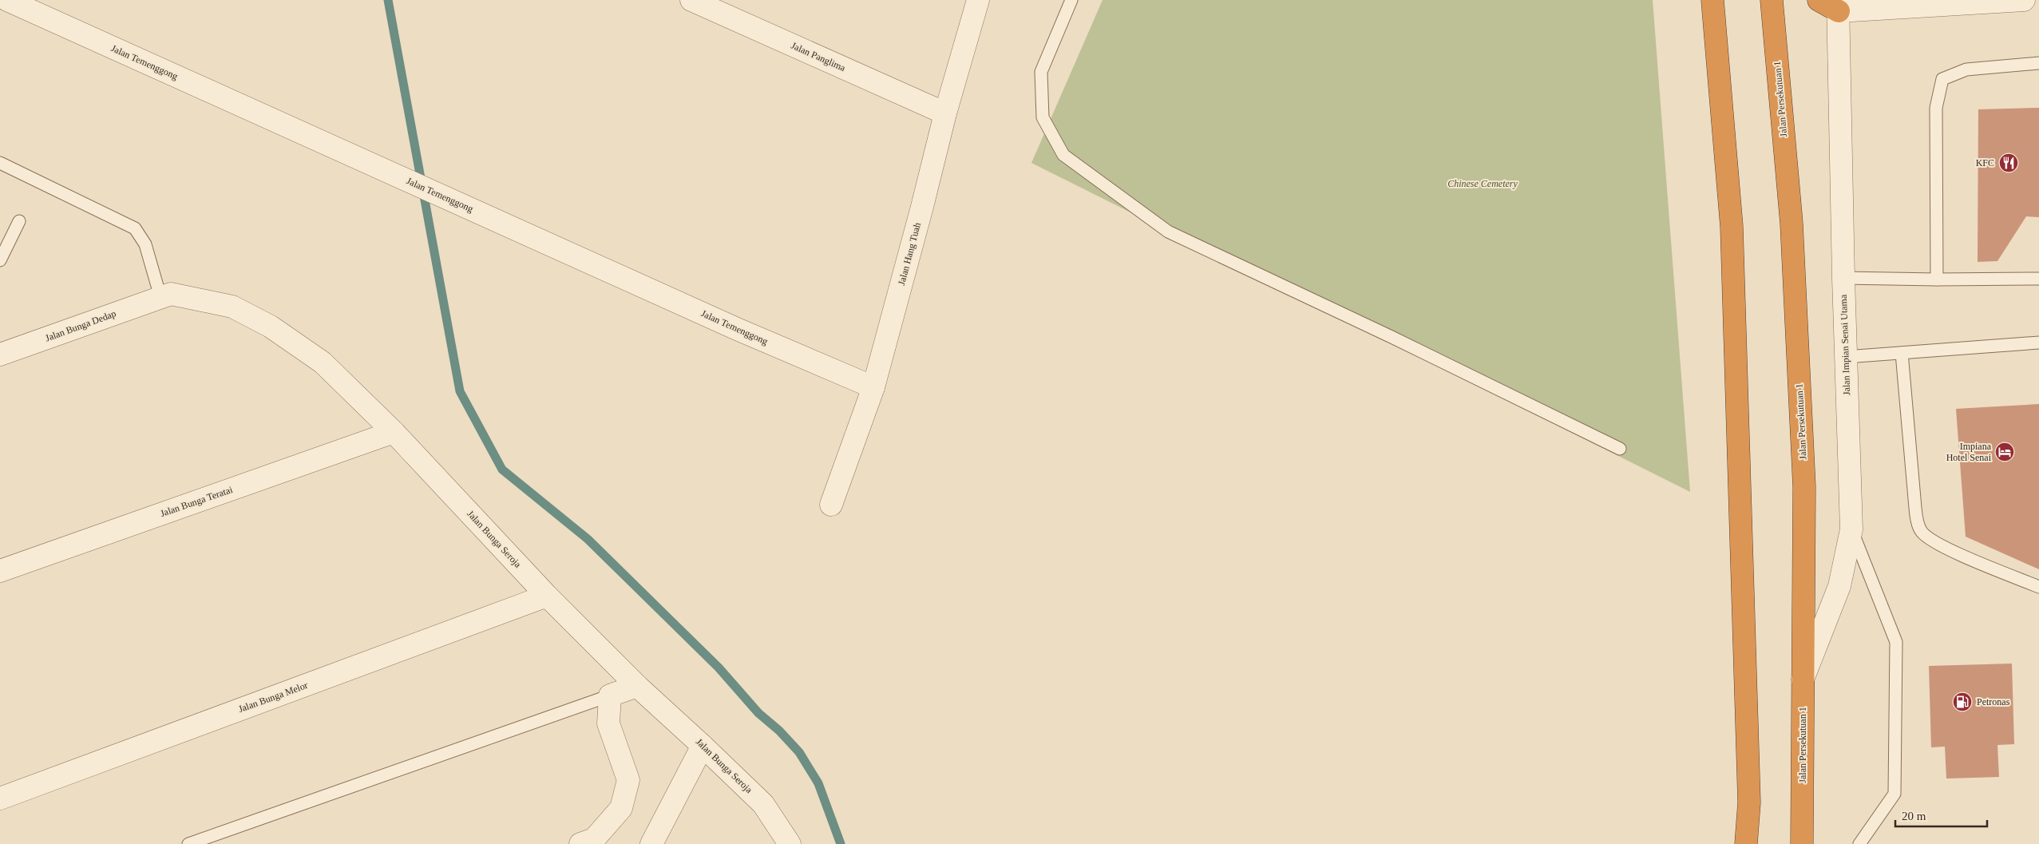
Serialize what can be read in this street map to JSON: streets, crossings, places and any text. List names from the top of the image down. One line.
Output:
{"streets":{"highway":["Jalan Persekutuan 1"],"street":["Jalan Panglima","Jalan Temenggong","Jalan Hang Tuah","Jalan Bunga Dedap","Jalan Impian Senai Utama","Jalan Bunga Teratai","Jalan Bunga Seroja","Jalan Bunga Melor"]},"crossings":[["Jalan Panglima","Jalan Hang Tuah"],["Jalan Temenggong","Jalan Hang Tuah"],["Jalan Persekutuan 1","Jalan Impian Senai Utama"],["Jalan Bunga Dedap","Jalan Bunga Seroja"],["Jalan Bunga Teratai","Jalan Bunga Seroja"],["Jalan Bunga Seroja","Jalan Bunga Melor"]],"parks":["Chinese Cemetery"],"places":{"restaurant":["KFC"],"hotel":["Impiana Hotel Senai"],"fuel station":["Petronas"]},"scale_bar":"20 m"}
